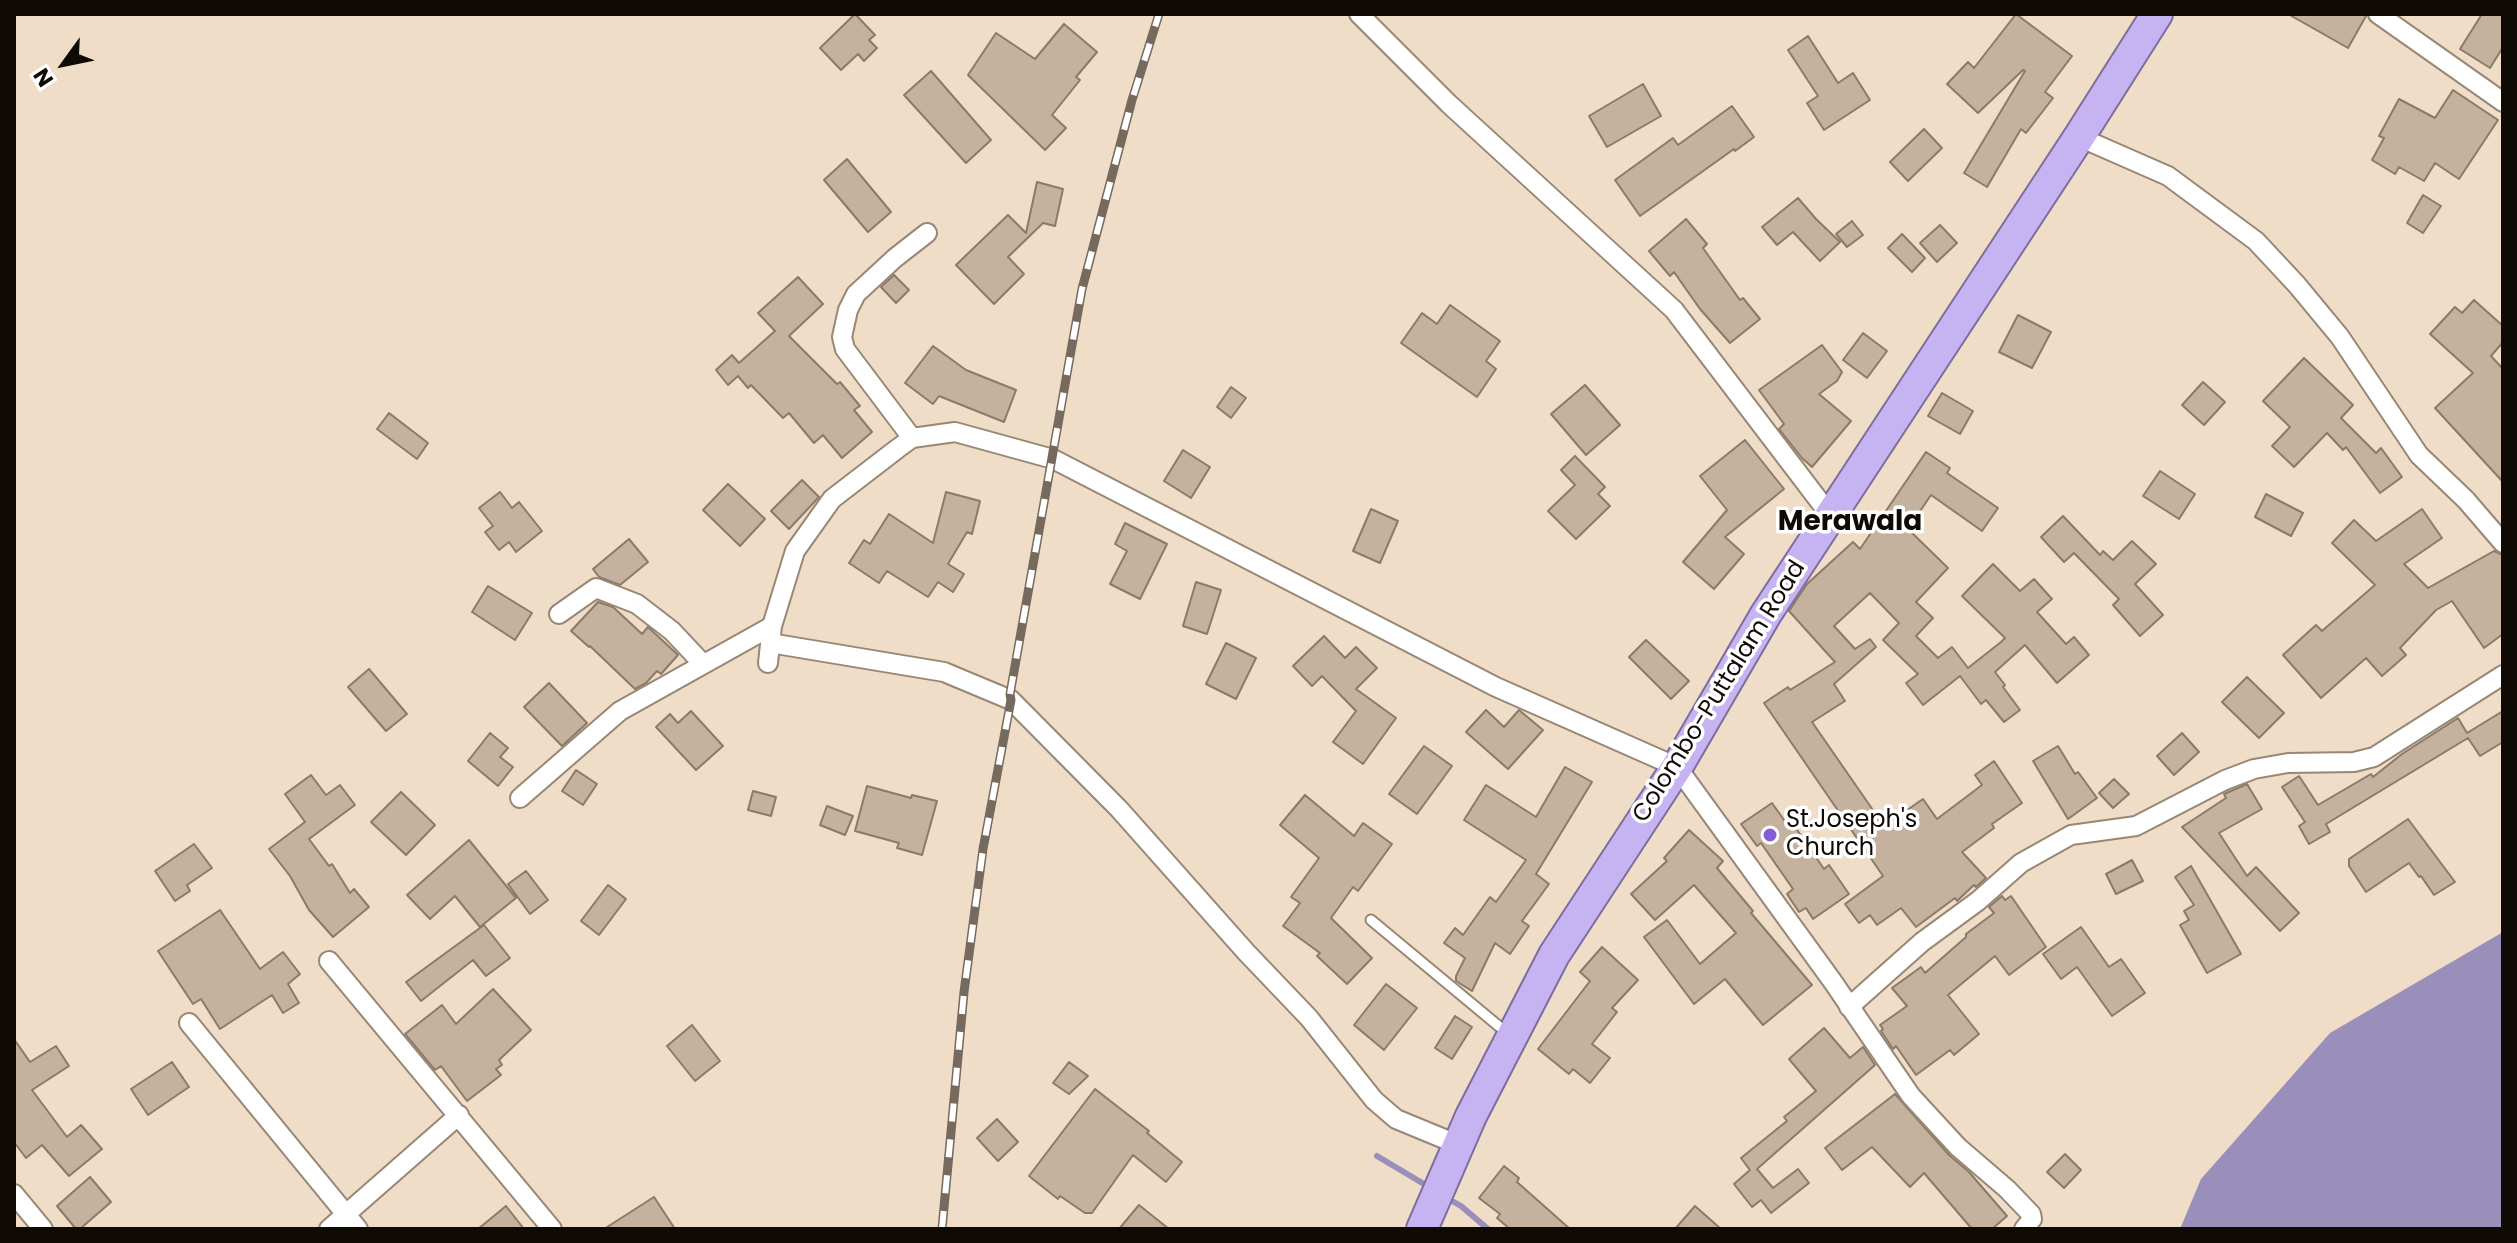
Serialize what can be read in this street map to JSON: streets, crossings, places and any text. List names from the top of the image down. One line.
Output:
{"streets":{"highway":["Colombo-Puttalam Road"]},"districts":["Merawala"],"places":["St.Joseph's Church"],"north":"bottom left"}
